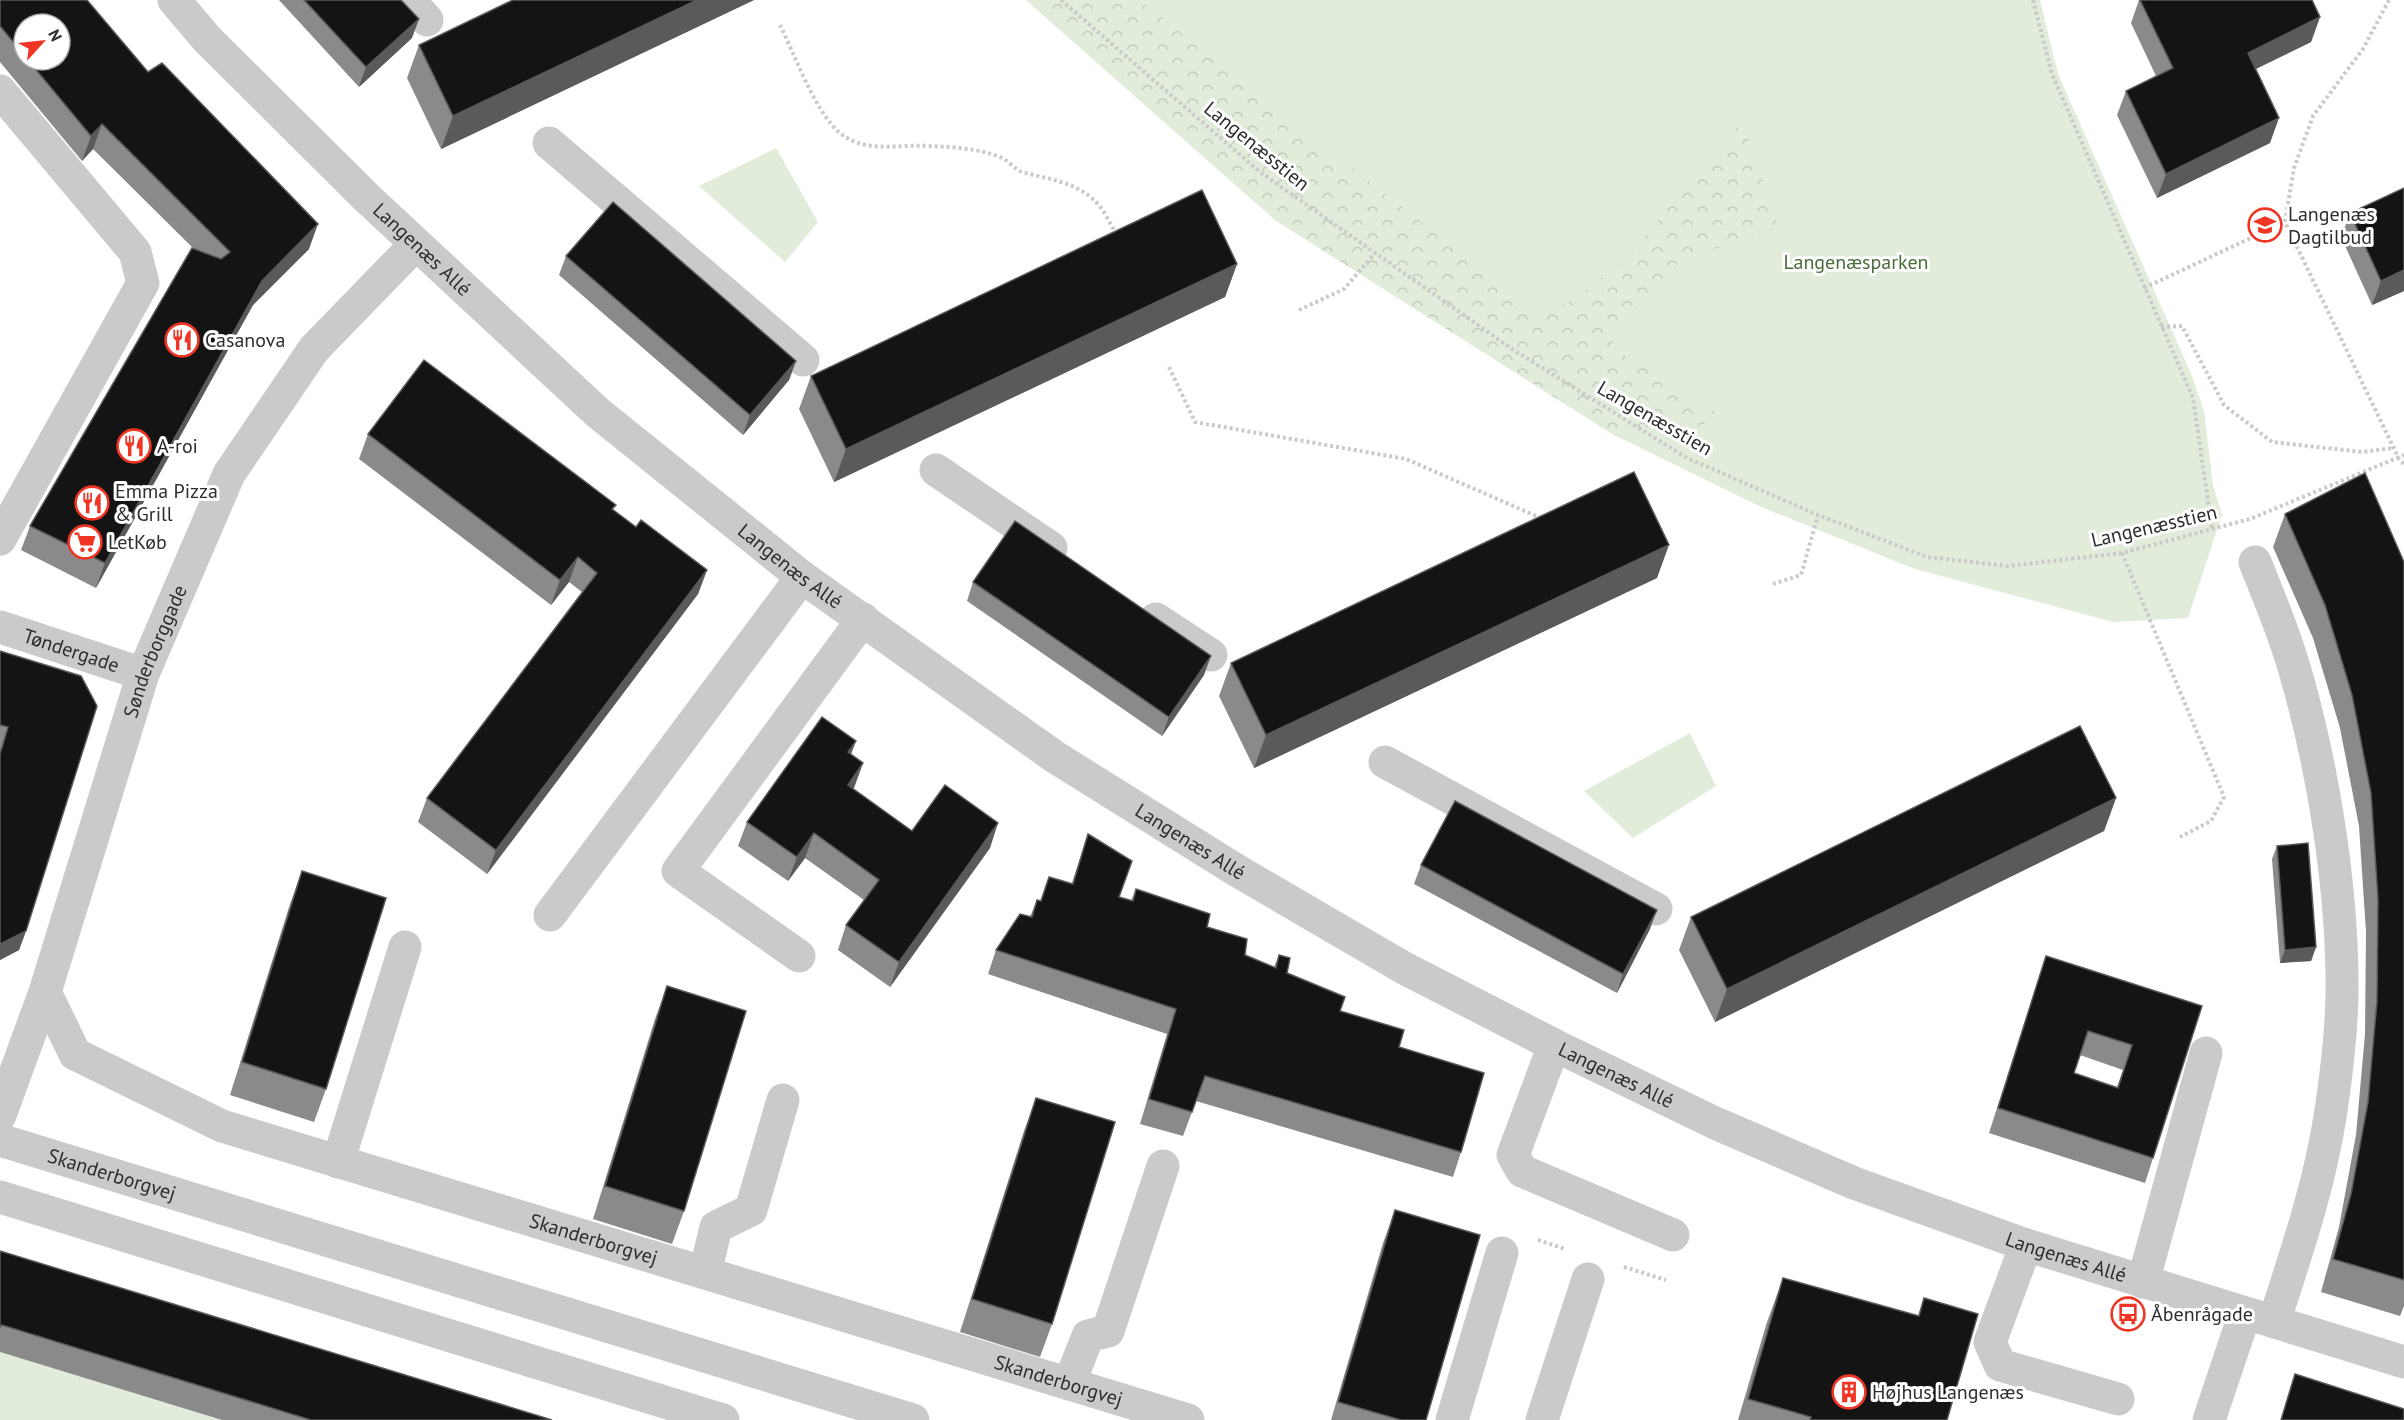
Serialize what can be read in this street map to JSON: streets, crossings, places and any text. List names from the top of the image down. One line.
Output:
{"streets":{"street":["Langenæs Allé","Tøndergade","Sønderborggade","Skanderborgvej"],"path":["Langenæsstien"]},"crossings":[["Langenæs Allé","Sønderborggade"],["Tøndergade","Sønderborggade"],["Sønderborggade","Skanderborgvej"]],"parks":["Langenæsparken"],"places":{"school or university":["Langenæs Dagtilbud"],"restaurant":["Casanova","A-roi","Emma Pizza & Grill"],"supermarket":["LetKøb"],"bus stop":["Åbenrågade"],"building":["Højhus Langenæs"]},"north":"top right"}
